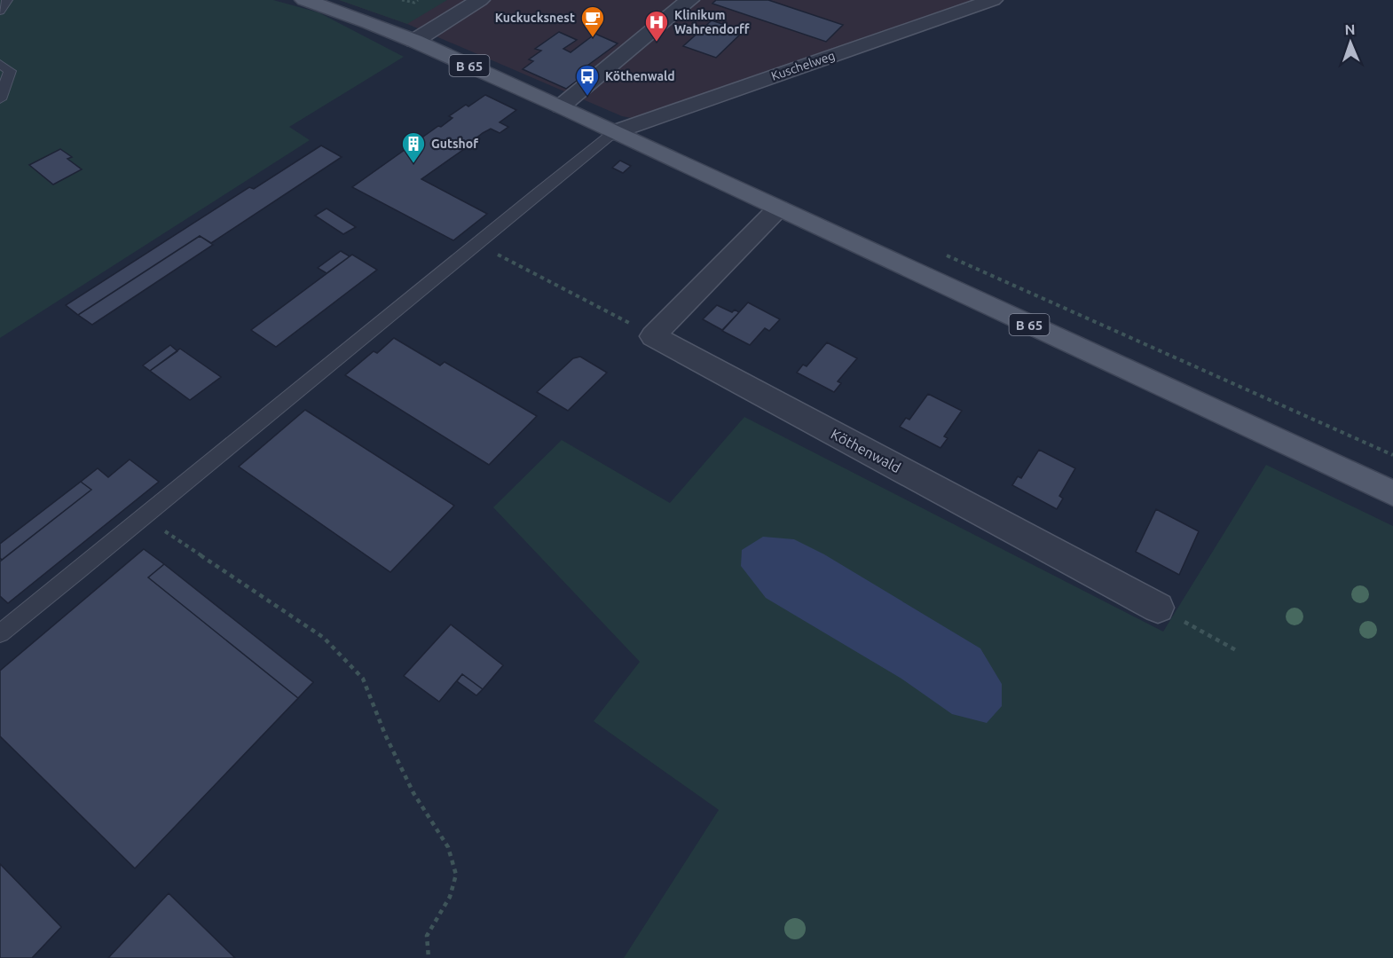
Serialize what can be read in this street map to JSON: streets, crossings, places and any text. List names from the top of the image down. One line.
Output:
{"streets":{"main road":["B 65"],"street":["Kuschelweg","Köthenwald"]},"crossings":[["B 65","Kuschelweg"]],"places":{"cafe":["Kuckucksnest"],"hospital":["Klinikum Wahrendorff"],"bus stop":["Köthenwald"],"building":["Gutshof"]},"north":"top"}
